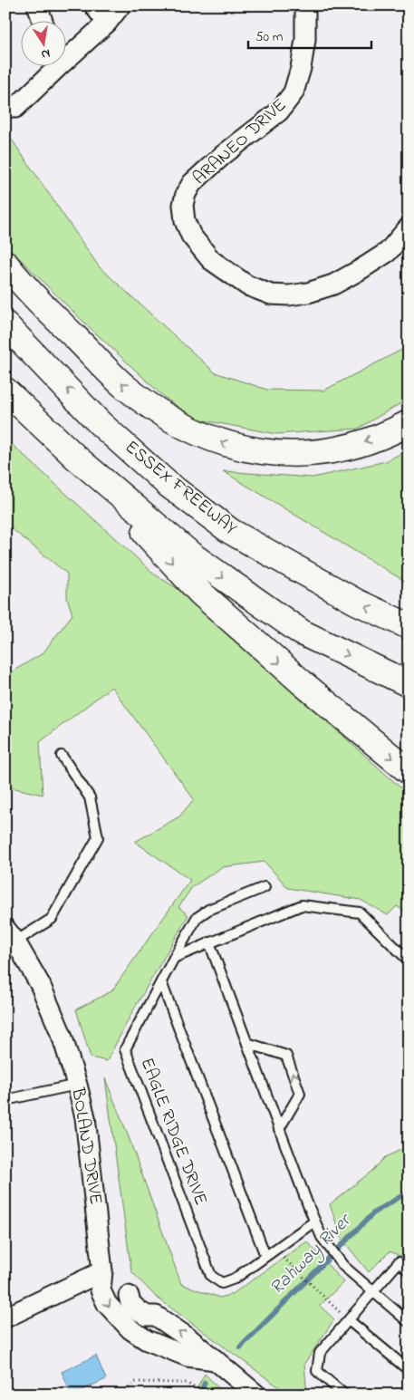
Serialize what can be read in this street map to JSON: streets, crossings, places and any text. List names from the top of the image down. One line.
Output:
{"streets":{"highway":["ESSEX FREEWAY"],"street":["ARANEO DRIVE","BOLAND DRIVE"],"lane":["EAGLE RIDGE DRIVE"]},"water":["Rahway River"],"scale_bar":"50 m","north":"bottom"}
